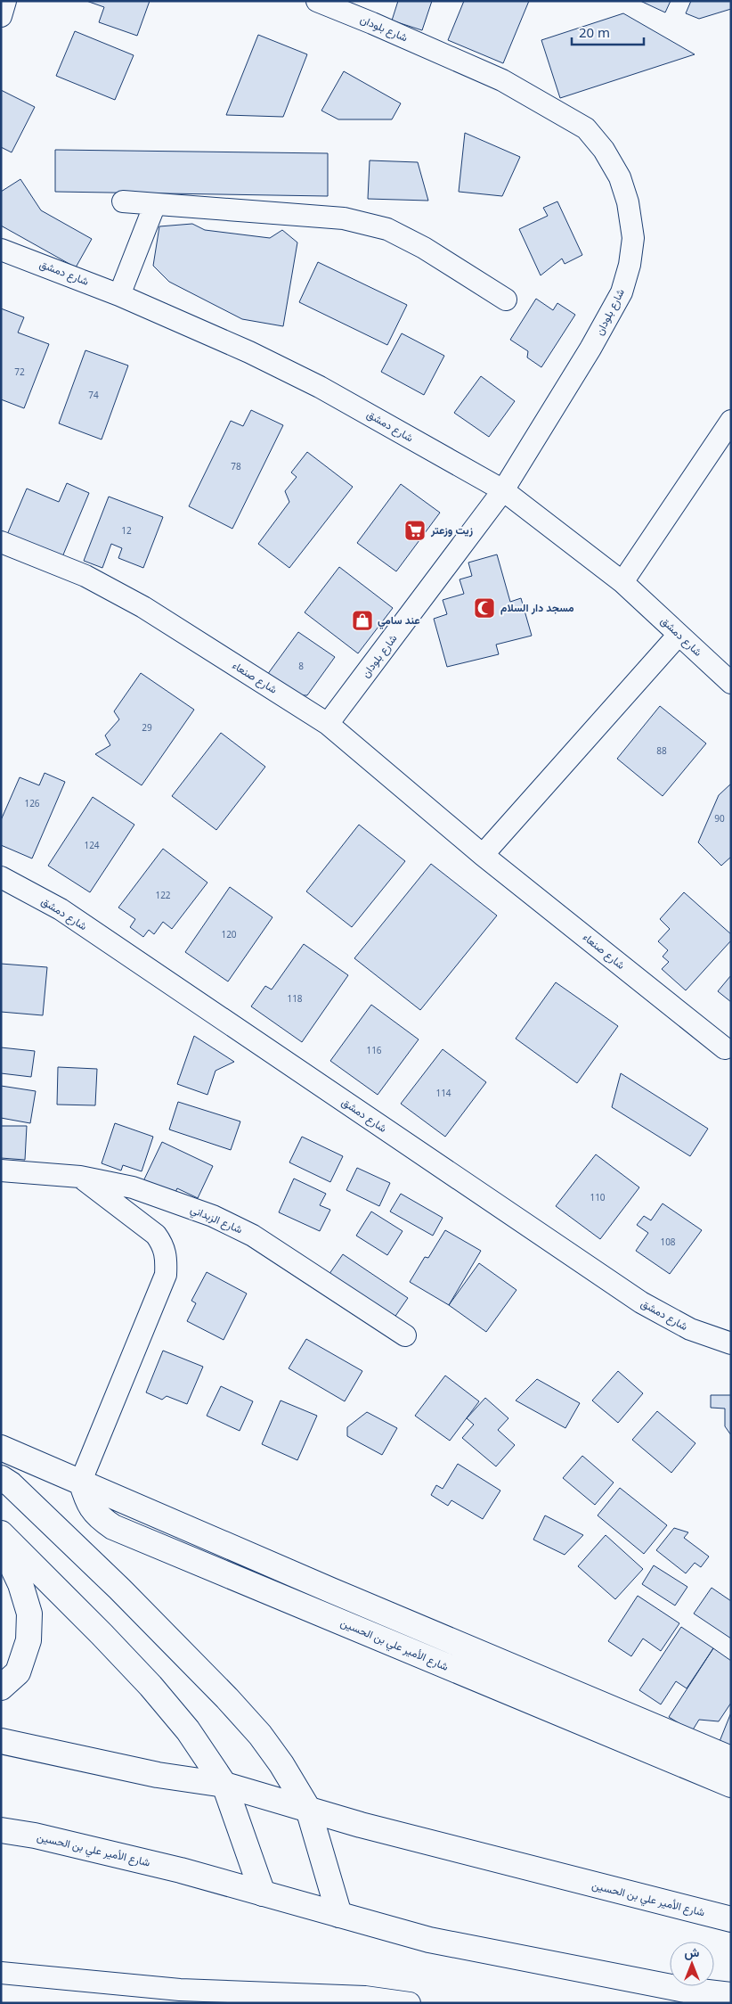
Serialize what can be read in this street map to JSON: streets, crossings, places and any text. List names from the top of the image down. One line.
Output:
{"streets":{"main road":["شارع الأمير علي بن الحسين"],"street":["شارع بلودان","شارع دمشق","شارع صنعاء","شارع الزبداني"]},"crossings":[["شارع بلودان","شارع دمشق"],["شارع بلودان","شارع صنعاء"]],"places":{"supermarket":["زيت وزعتر"],"mosque":["مسجد دار السلام"],"shop":["عند سامي"]},"house_numbers":["72","74","78","12","8","29","88","126","90","124","122","120","118","116","114","110","108"],"scale_bar":"20 m","north":"top"}
